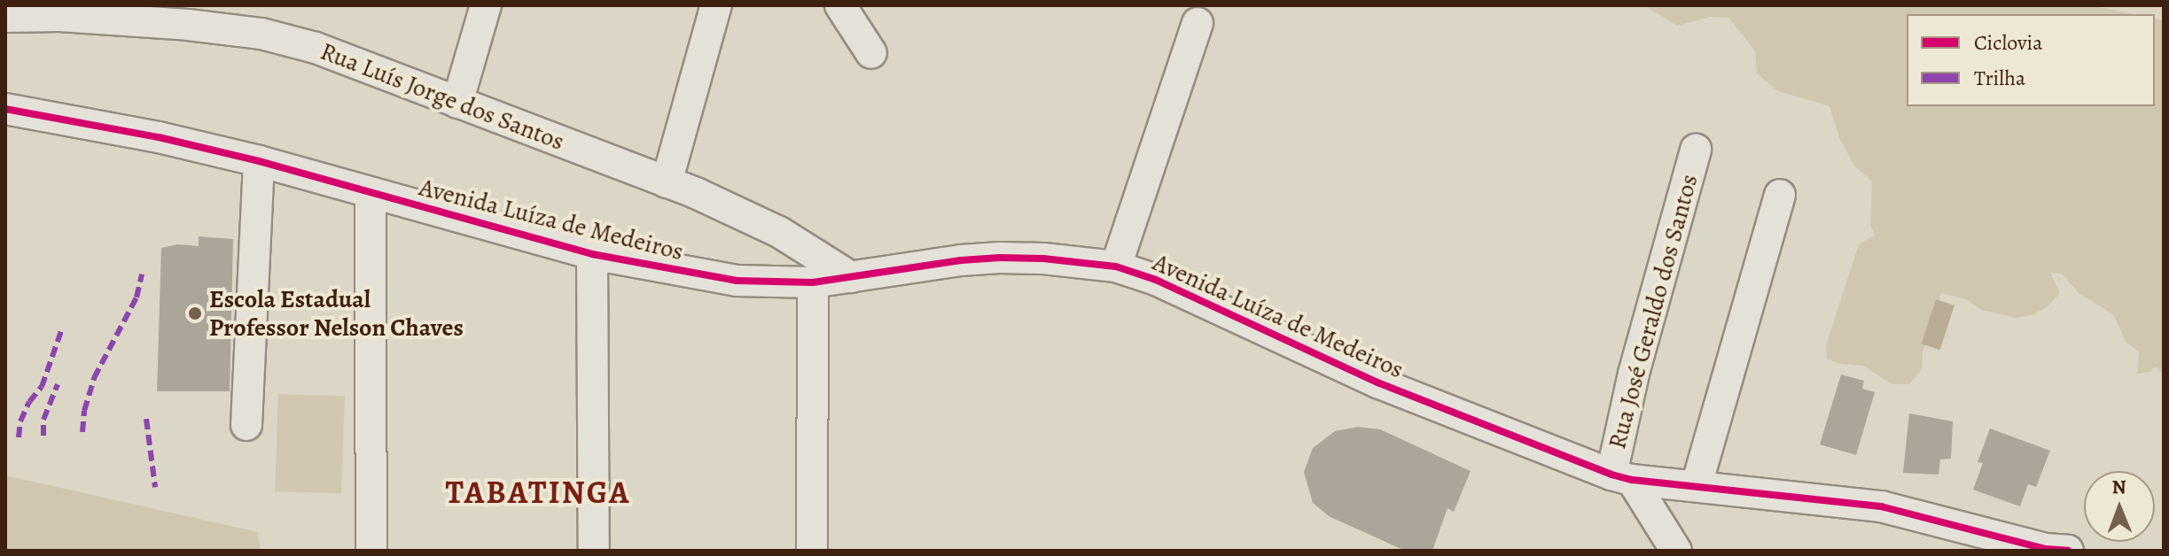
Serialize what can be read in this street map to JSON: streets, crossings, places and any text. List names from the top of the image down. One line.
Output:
{"streets":{"street":["Rua Luís Jorge dos Santos","Avenida Luíza de Medeiros","Rua José Geraldo dos Santos"]},"crossings":[["Rua Luís Jorge dos Santos","Avenida Luíza de Medeiros"],["Avenida Luíza de Medeiros","Rua José Geraldo dos Santos"]],"districts":["TABATINGA"],"places":["Escola Estadual Professor Nelson Chaves"],"legend":["Ciclovia","Trilha"],"north":"top"}
